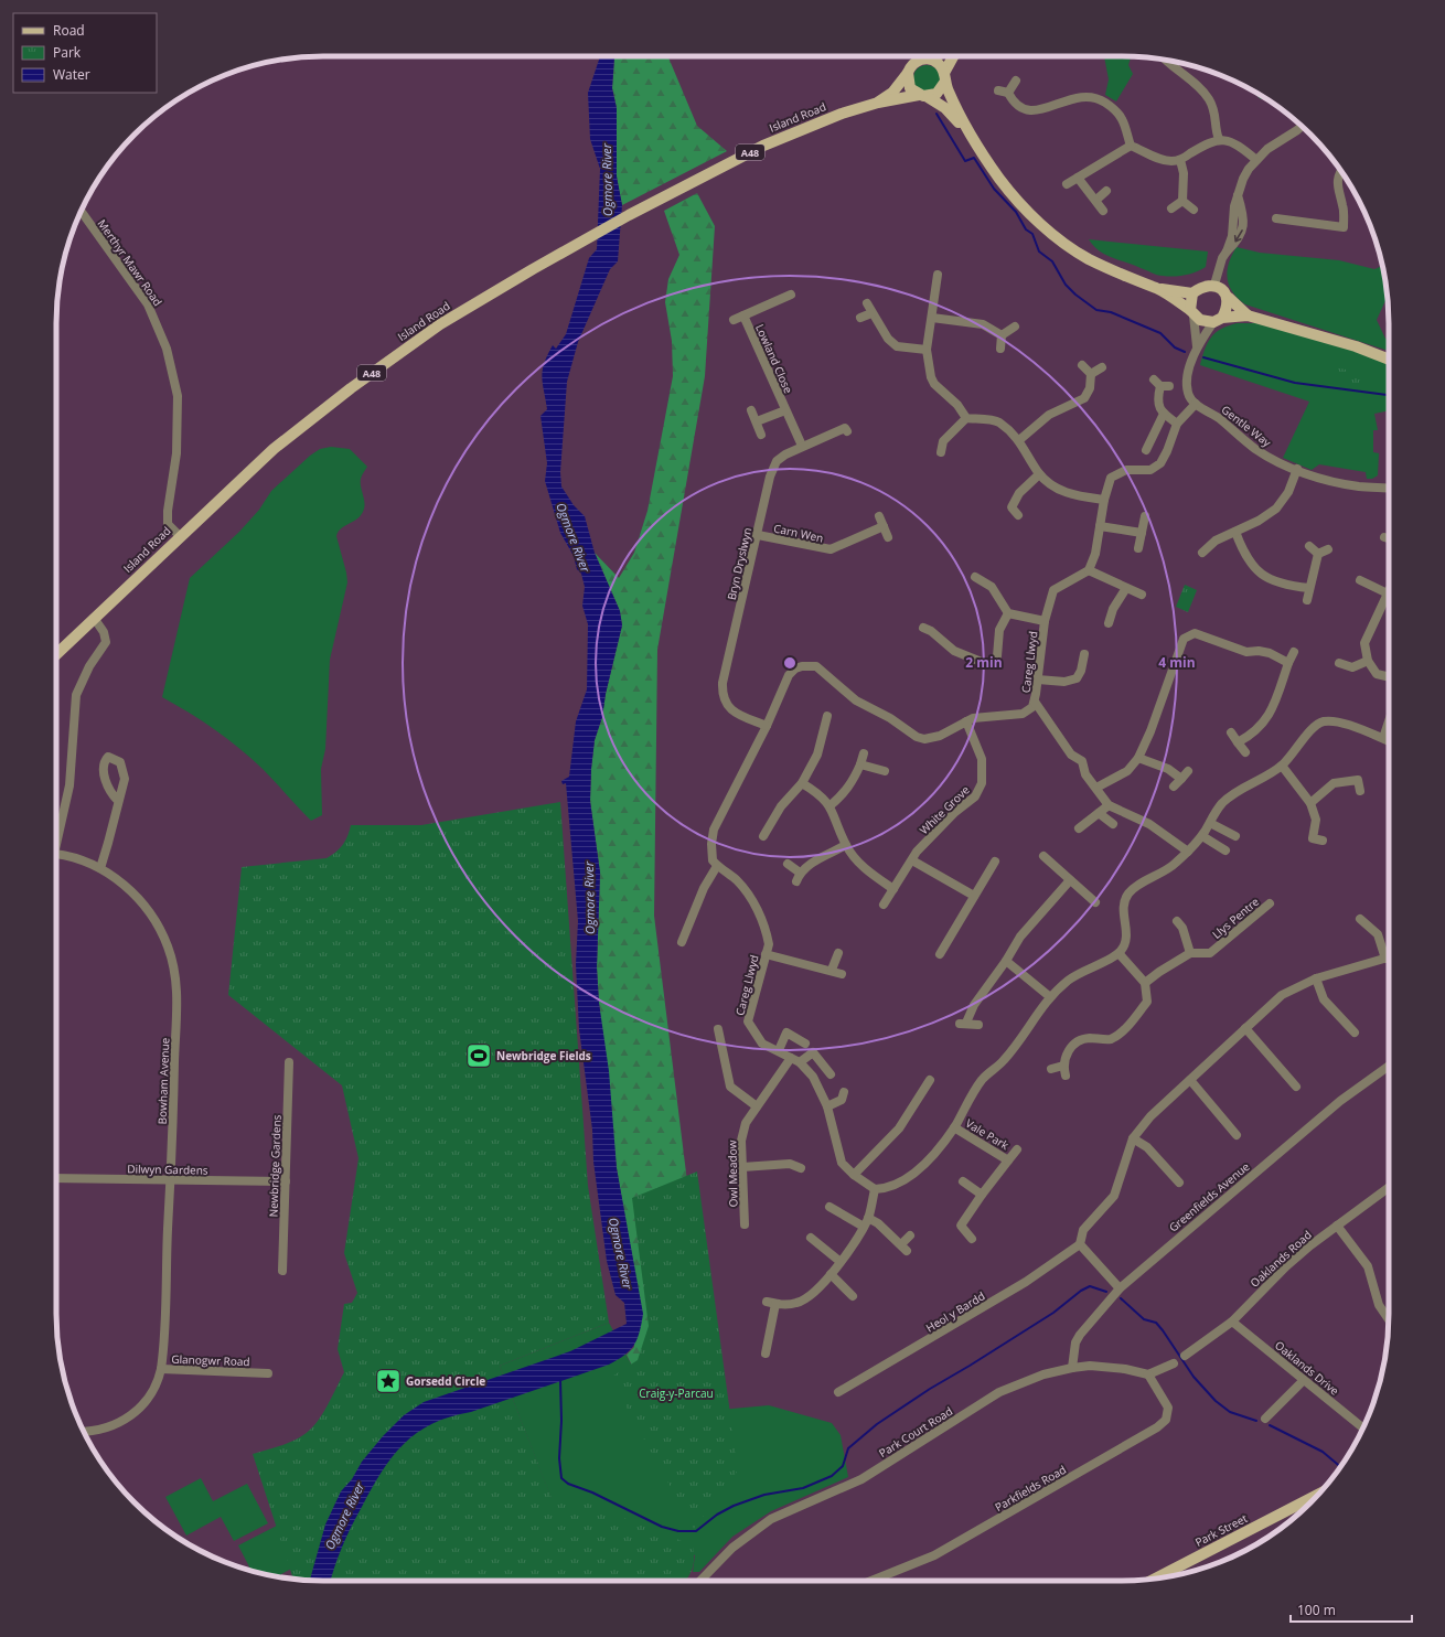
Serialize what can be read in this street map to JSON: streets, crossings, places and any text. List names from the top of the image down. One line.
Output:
{"streets":{"main road":["Island Road","A48","Park Street"],"street":["Merthyr Mawr Road","Lowland Close","Gentle Way","Carn Wen","Bryn Dryslwyn","Careg Llwyd","White Grove","Llys Pentre","Bowham Avenue","Vale Park","Newbridge Gardens","Dilwyn Gardens","Owl Meadow","Greenfields Avenue","Oaklands Road","Heol y Bardd","Glanogwr Road","Oaklands Drive","Park Court Road","Parkfields Road"]},"crossings":[["Island Road","Merthyr Mawr Road"],["Lowland Close","Bryn Dryslwyn"],["Carn Wen","Bryn Dryslwyn"],["Bryn Dryslwyn","Careg Llwyd"],["Careg Llwyd","White Grove"],["Careg Llwyd","Owl Meadow"],["Bowham Avenue","Dilwyn Gardens"],["Bowham Avenue","Glanogwr Road"],["Newbridge Gardens","Dilwyn Gardens"],["Greenfields Avenue","Park Court Road"],["Oaklands Road","Oaklands Drive"],["Park Court Road","Parkfields Road"]],"water":["Ogmore River"],"parks":["Craig-y-Parcau"],"places":{"sports":["Newbridge Fields"],"place":["Gorsedd Circle"]},"legend":["Road","Park","Water"],"scale_bar":"100 m","rings":["2 min","4 min"]}
